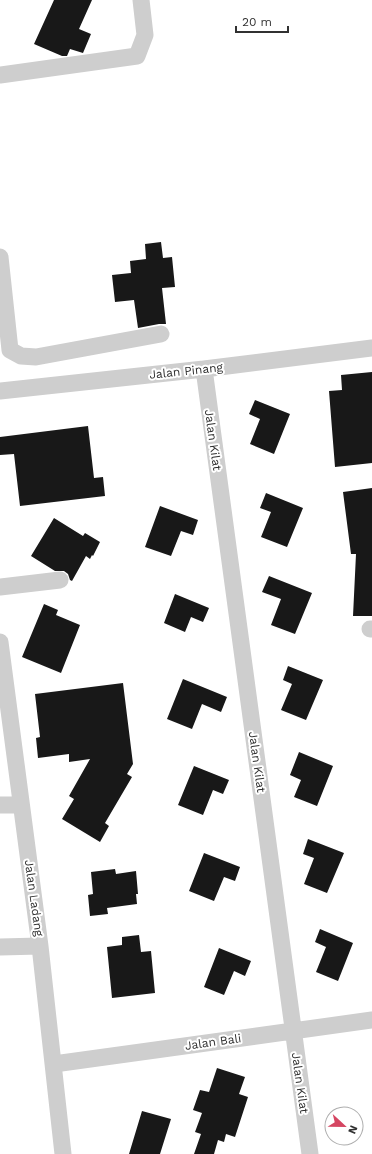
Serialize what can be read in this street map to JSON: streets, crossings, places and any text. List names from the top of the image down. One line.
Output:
{"streets":{"street":["Jalan Pinang","Jalan Kilat","Jalan Ladang","Jalan Bali"]},"crossings":[["Jalan Pinang","Jalan Kilat"],["Jalan Kilat","Jalan Bali"],["Jalan Ladang","Jalan Bali"]],"scale_bar":"20 m","north":"right"}
